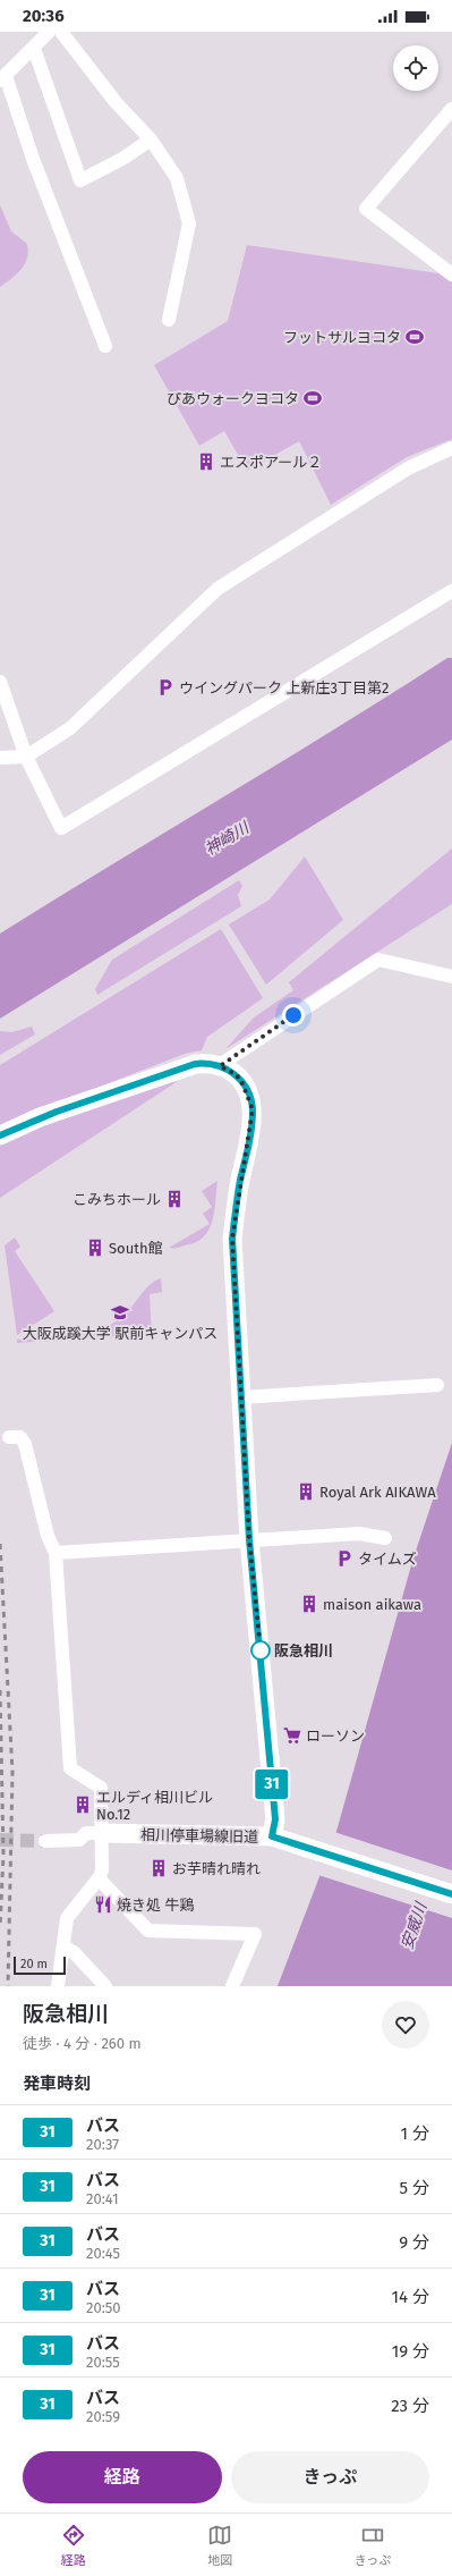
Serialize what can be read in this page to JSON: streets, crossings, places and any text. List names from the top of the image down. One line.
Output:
{"streets":{"street":["相川停車場線旧道"]},"water":["神崎川","安威川"],"places":{"sports":["フットサルヨコタ","ぴあウォークヨコタ"],"building":["エスポアール２","こみちホール","South館","Royal Ark AIKAWA","maison aikawa","エルディ相川ビル No.12","お芋晴れ晴れ"],"parking":["ウイングパーク 上新庄3丁目第2","タイムズ"],"school or university":["大阪成蹊大学 駅前キャンパス"],"other":["阪急相川"],"supermarket":["ローソン"],"restaurant":["焼き処 牛鶏"]},"lines":["bus line 31"],"scale_bar":"20 m","page":{"status":"20:36","on_map":"31","scale":"20 m","heading":[["阪急相川","徒歩 · 4 分 · 260 m"],"発車時刻"],"list":[{"mark":"31","name":"バス","note":"20:37","value":"1 分"},{"mark":"31","name":"バス","note":"20:41","value":"5 分"},{"mark":"31","name":"バス","note":"20:45","value":"9 分"},{"mark":"31","name":"バス","note":"20:50","value":"14 分"},{"mark":"31","name":"バス","note":"20:55","value":"19 分"},{"mark":"31","name":"バス","note":"20:59","value":"23 分"}],"buttons":["経路","きっぷ"],"tabs":["経路","地図","きっぷ"]}}
